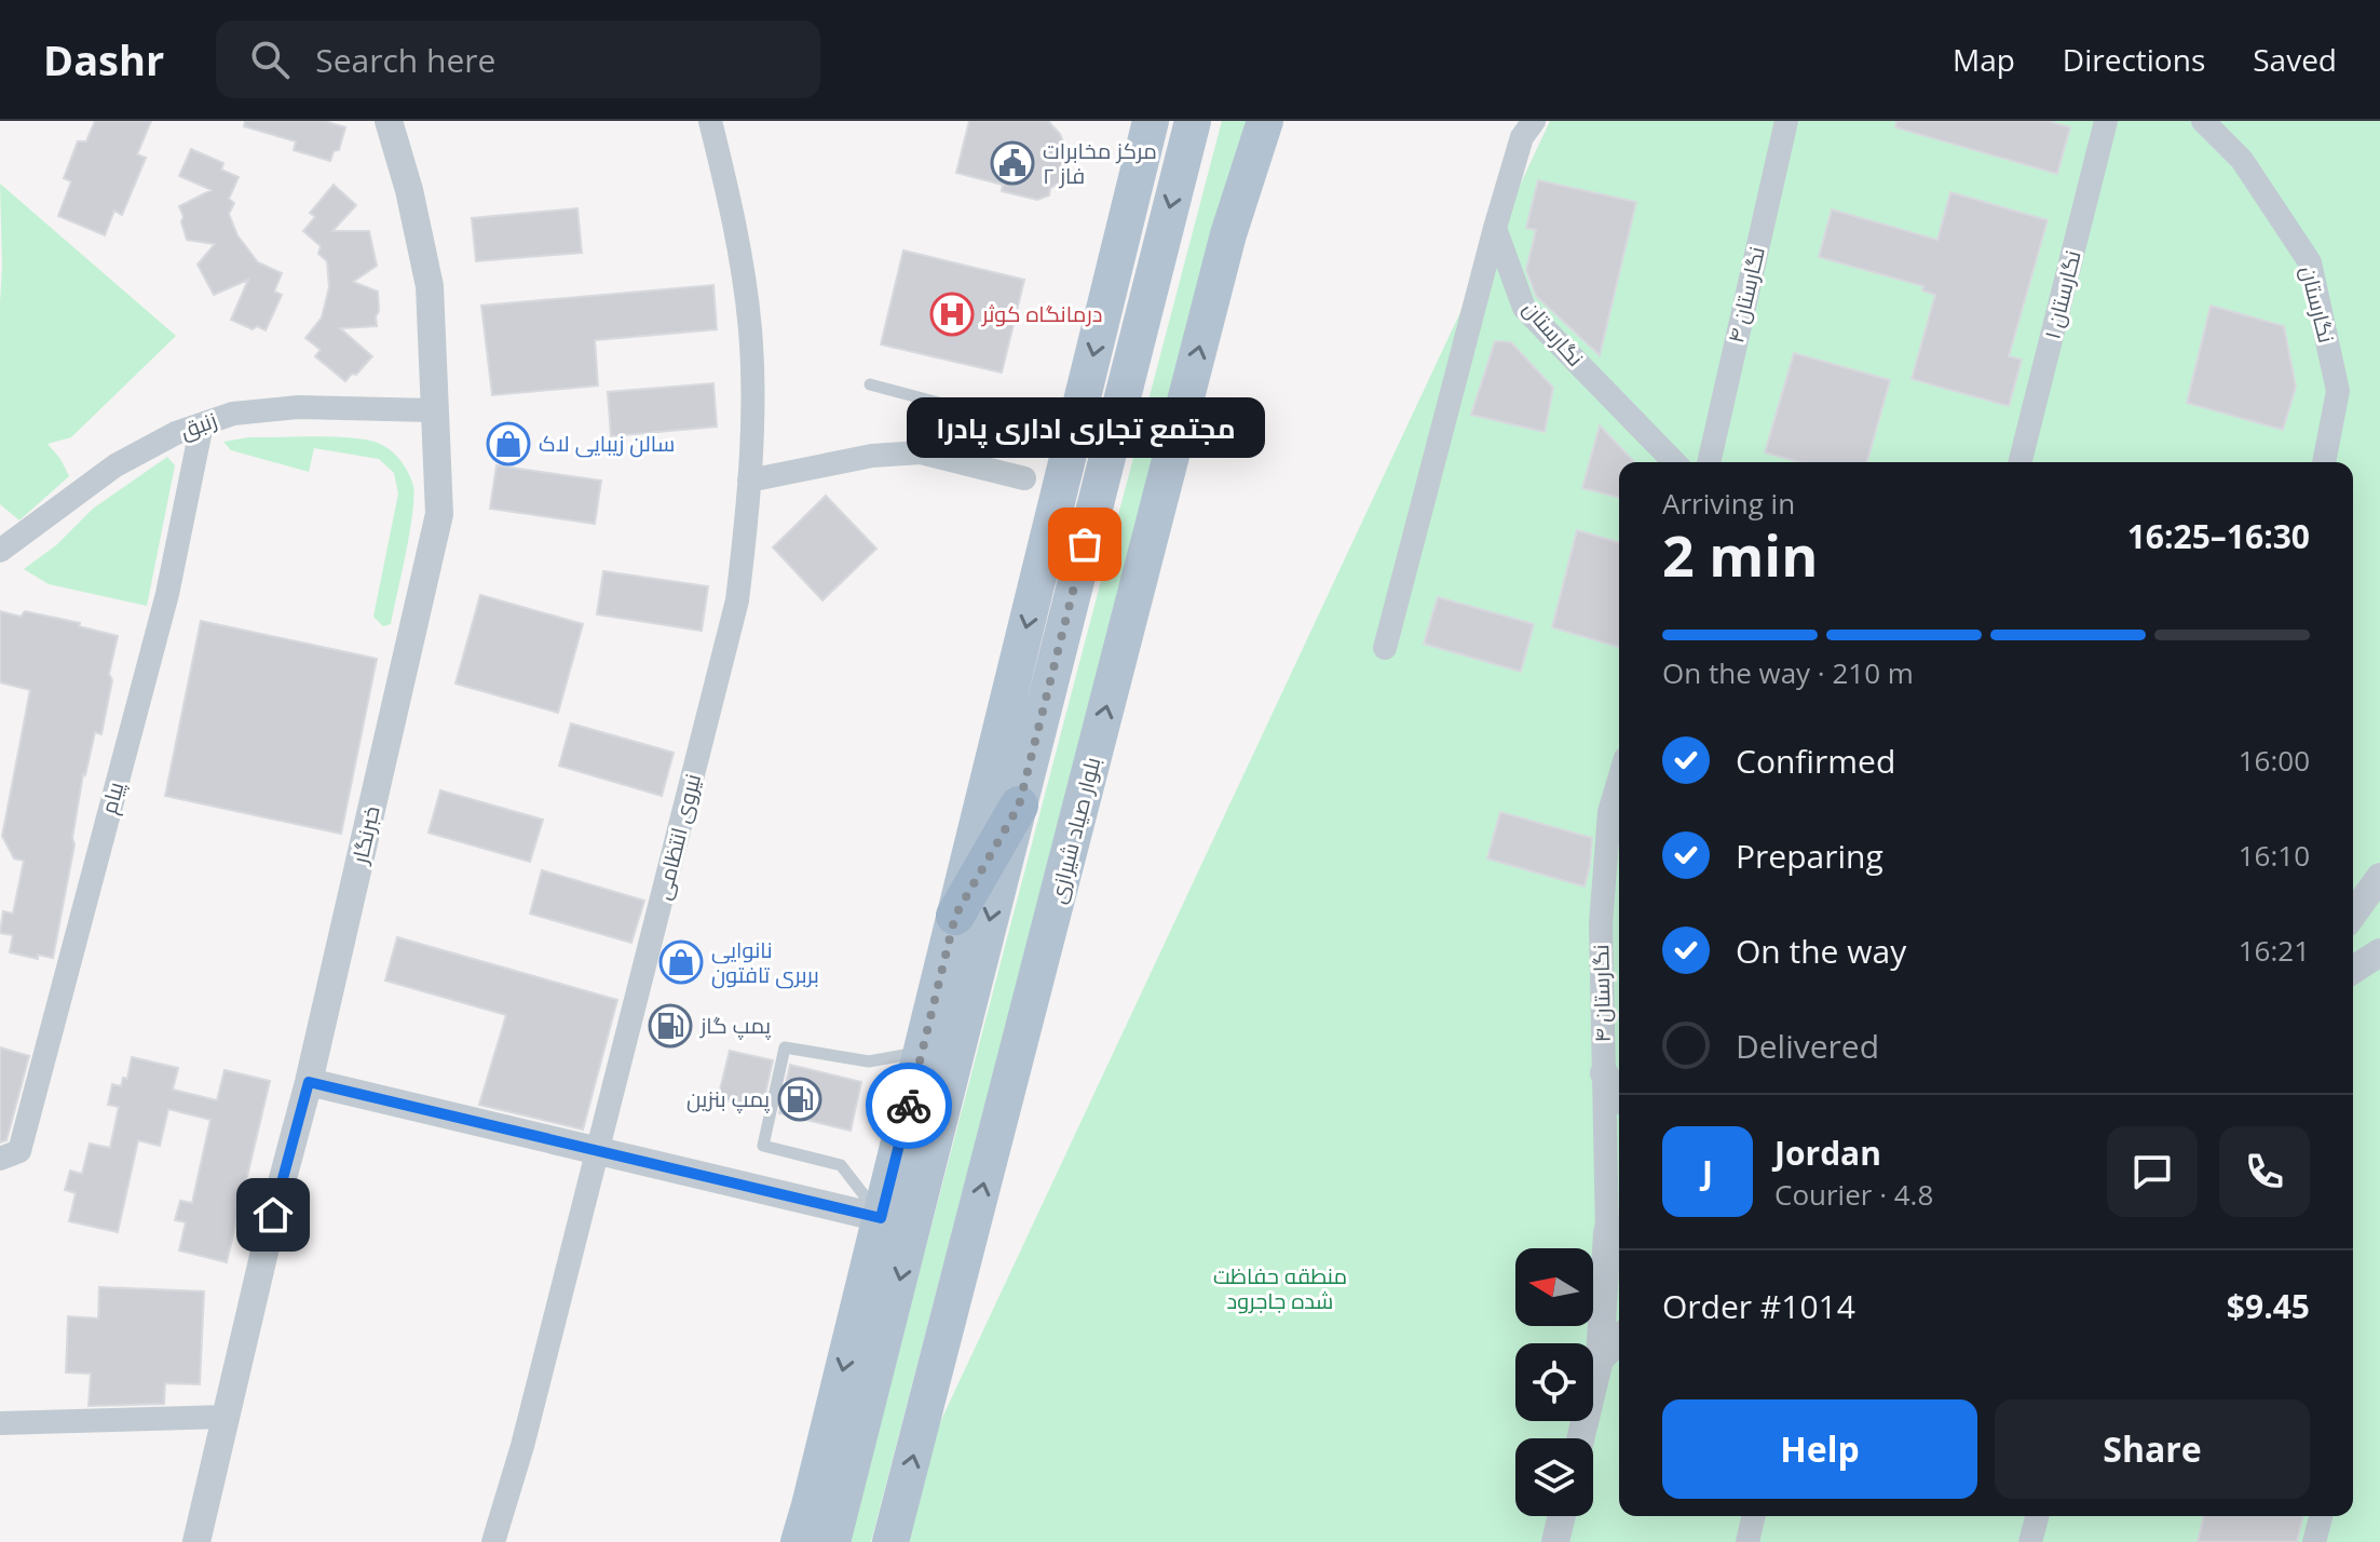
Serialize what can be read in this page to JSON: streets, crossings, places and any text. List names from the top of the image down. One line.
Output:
{"streets":{"main road":["بلوار صیاد شیرازی"],"street":["نگارستان ۴","نگارستان ۱","نگارستان","زنبق","پیام","خبرنگار","نیروی انتظامی"]},"crossings":[["زنبق","پیام"],["زنبق","خبرنگار"]],"parks":["منطقه حفاظت شده جاجرود"],"places":{"public building":["مرکز مخابرات فاز ۲"],"hospital":["درمانگاه کوثر"],"shop":["سالن زیبایی لاک","نانوایی بربری تافتون"],"other":["مجتمع تجاری اداری پادرا"],"fuel station":["پمپ گاز","پمپ بنزین"]},"north":"left","page":{"header":"Dashr","search":"Search here","nav":["Map","Directions","Saved"],"bubble":"مجتمع تجاری اداری پادرا","heading":["2 min","Arriving in","16:25–16:30"],"panel":["Jordan","Courier · 4.8","Order #1014","$9.45"],"bar":"On the way · 210 m","list":[["Confirmed","16:00"],["Preparing","16:10"],["On the way","16:21"],"Delivered"],"round":"J","buttons":["Help","Share"]}}
